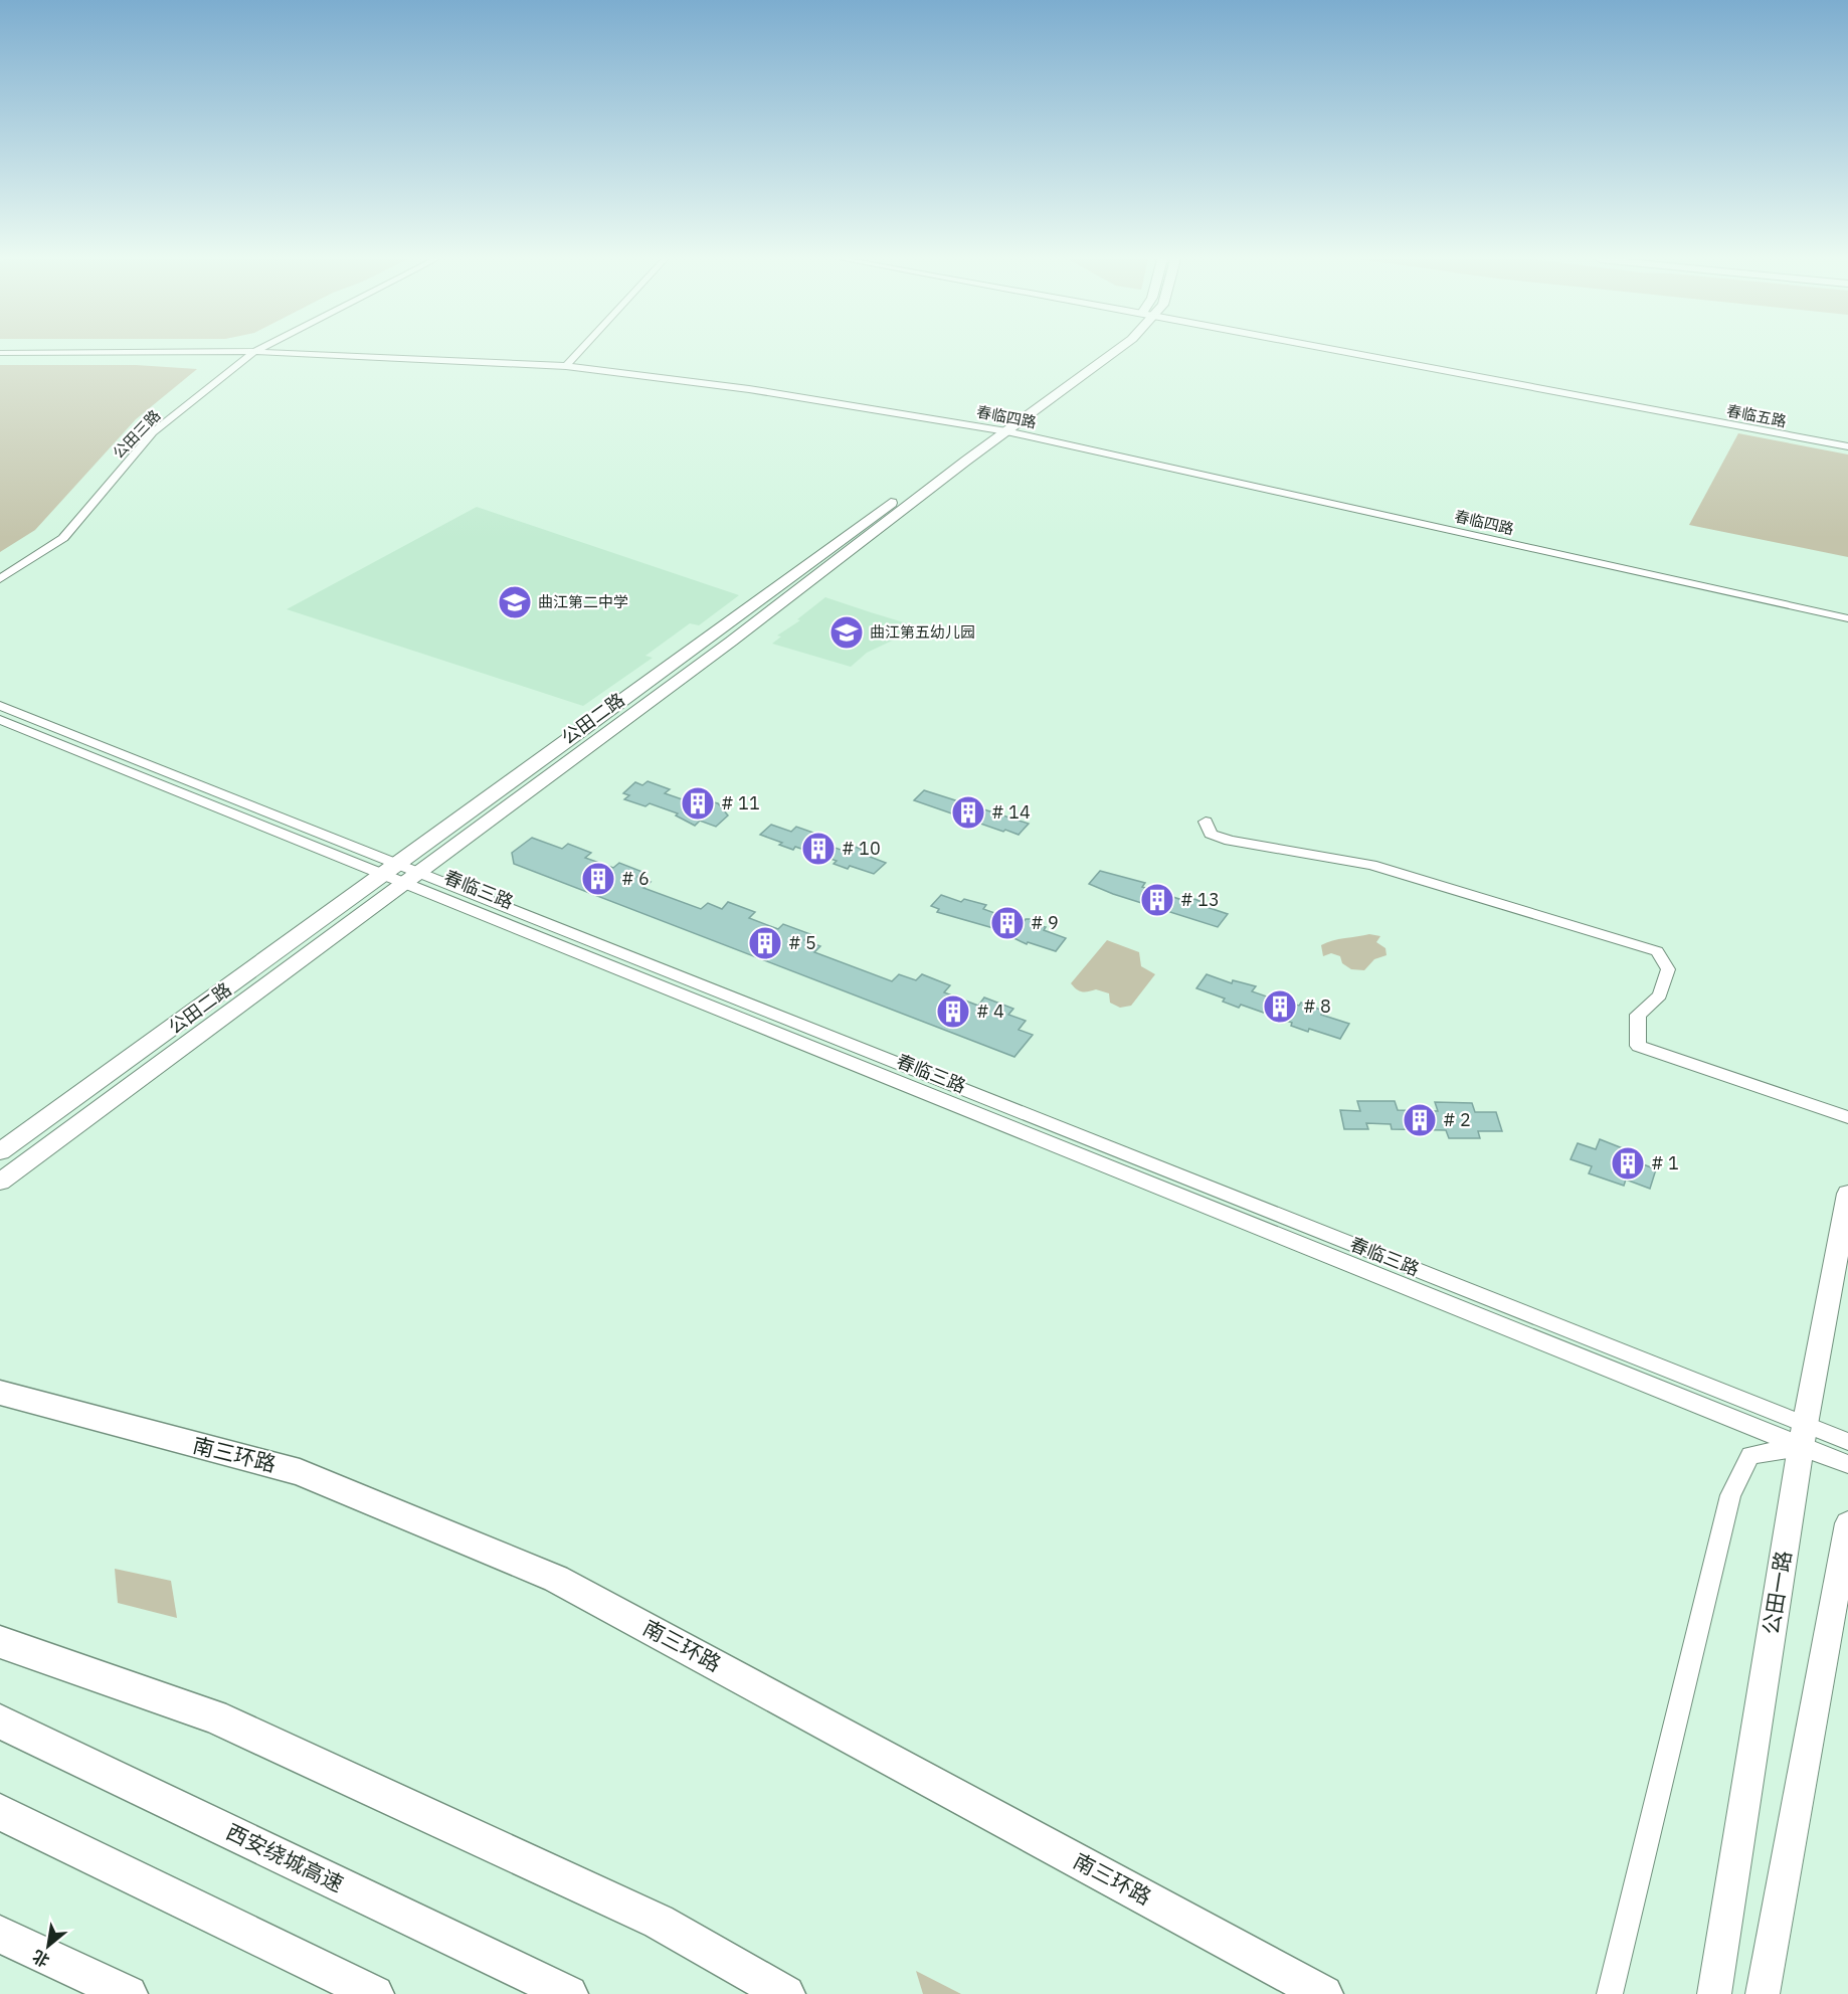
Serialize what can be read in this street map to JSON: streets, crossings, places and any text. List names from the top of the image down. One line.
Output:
{"streets":{"highway":["南三环路","西安绕城高速"],"main road":["公田二路","公田一路"],"street":["春临五路","春临四路","公田三路","春临三路"]},"crossings":[["春临四路","公田二路"],["公田二路","春临三路"],["春临三路","公田一路"]],"places":{"school or university":["曲江第二中学","曲江第五幼儿园"],"building":["# 11","# 14","# 10","# 6","# 13","# 9","# 5","# 8","# 4","# 2","# 1"]},"north":"bottom left"}
